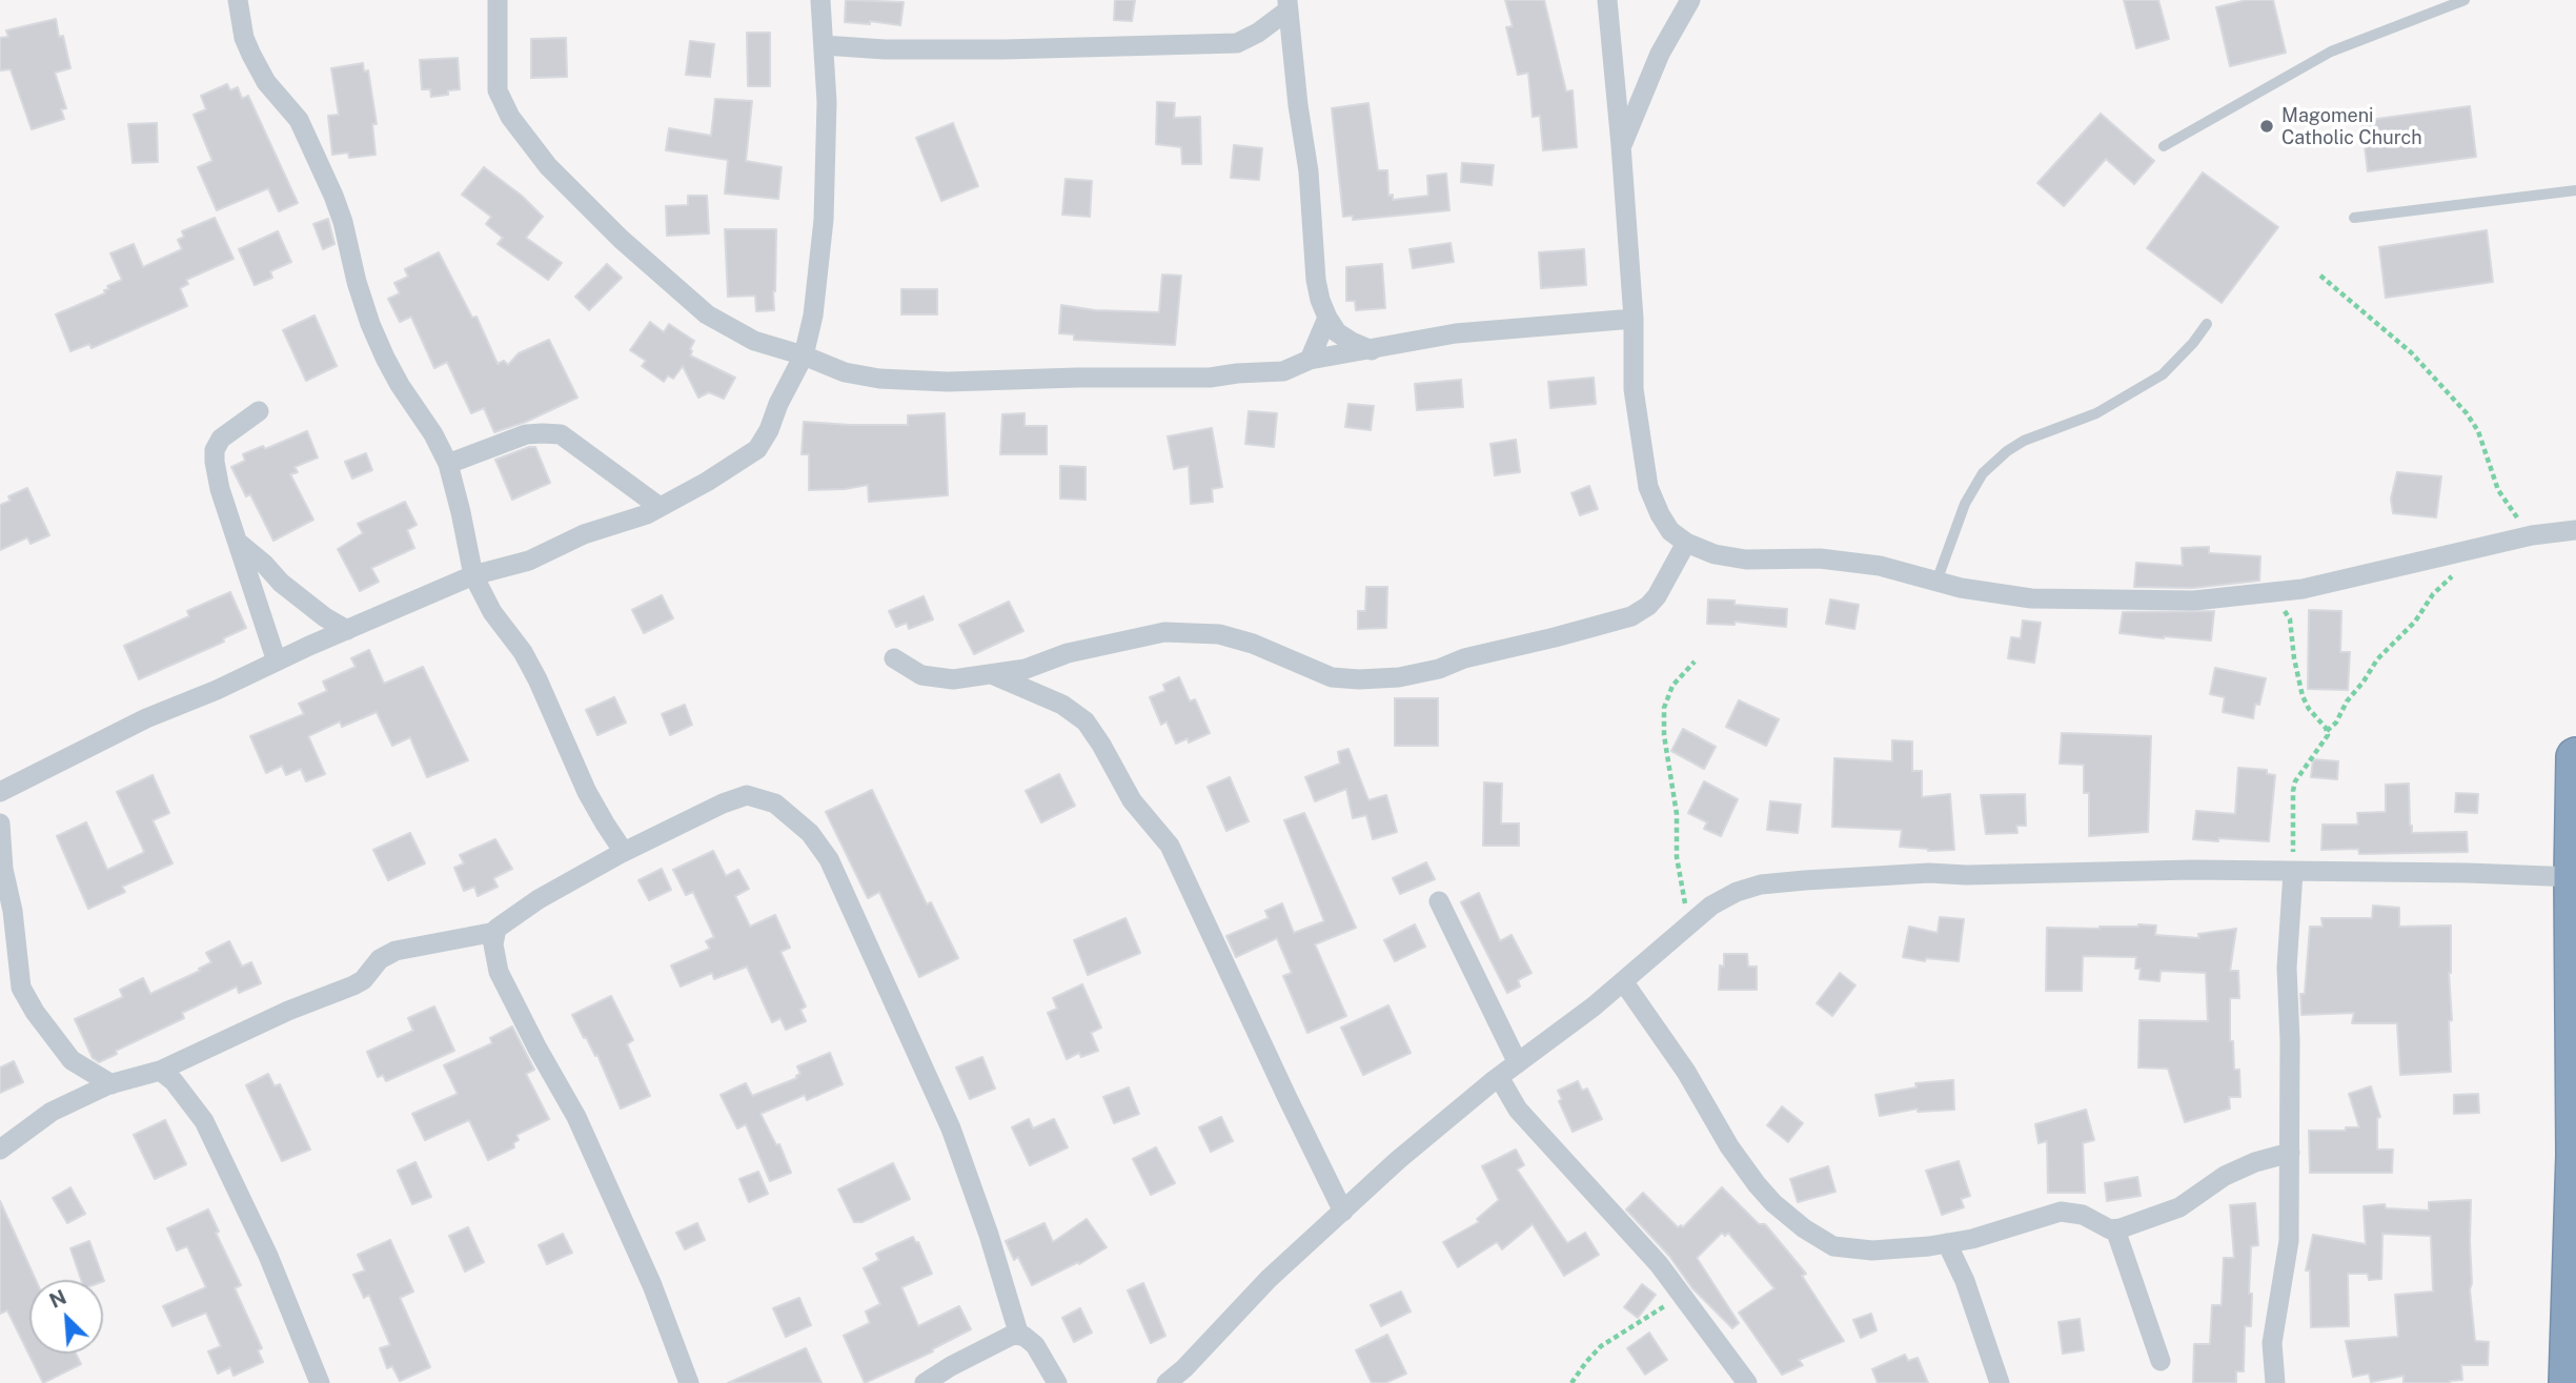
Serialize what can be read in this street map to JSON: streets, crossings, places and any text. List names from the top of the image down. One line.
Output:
{"places":["Magomeni Catholic Church"],"north":"top left"}
